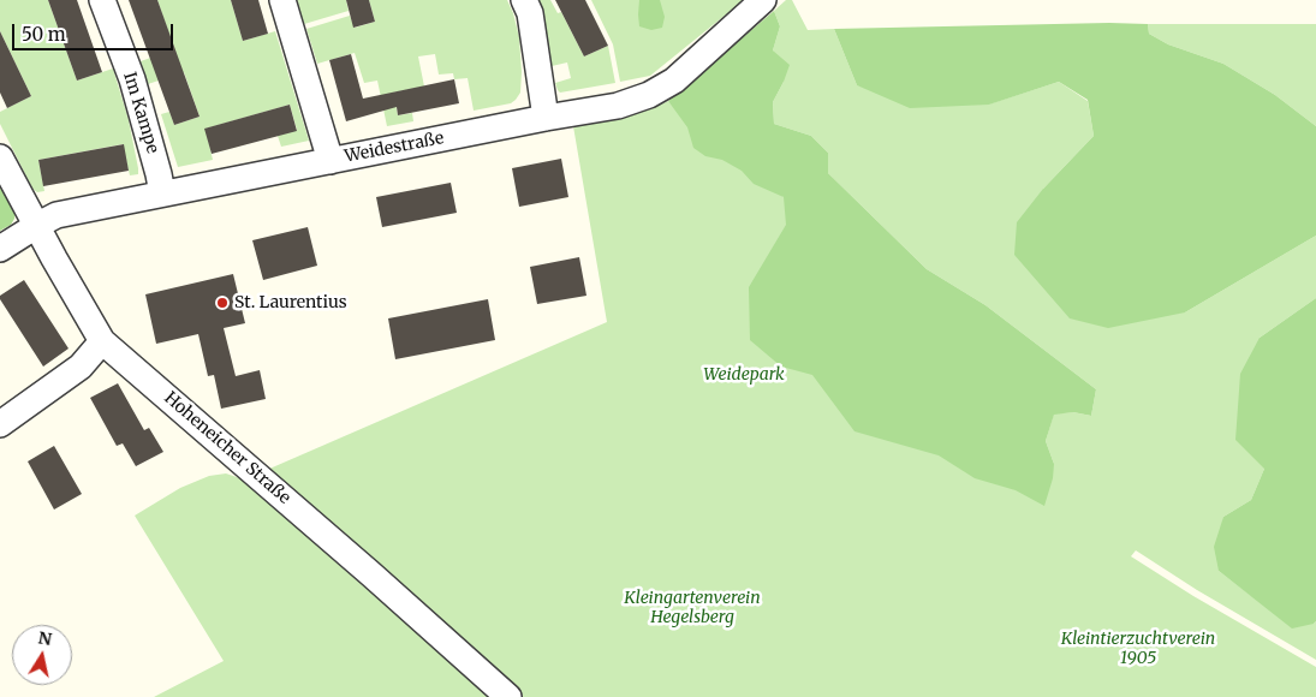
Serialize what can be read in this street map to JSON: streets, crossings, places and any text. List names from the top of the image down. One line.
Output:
{"streets":{"street":["Im Kampe","Weidestraße","Hoheneicher Straße"]},"crossings":[["Im Kampe","Weidestraße"],["Weidestraße","Hoheneicher Straße"]],"parks":["Weidepark","Kleingartenverein Hegelsberg","Kleintierzuchtverein 1905"],"places":["St. Laurentius"],"scale_bar":"50 m","north":"top"}
